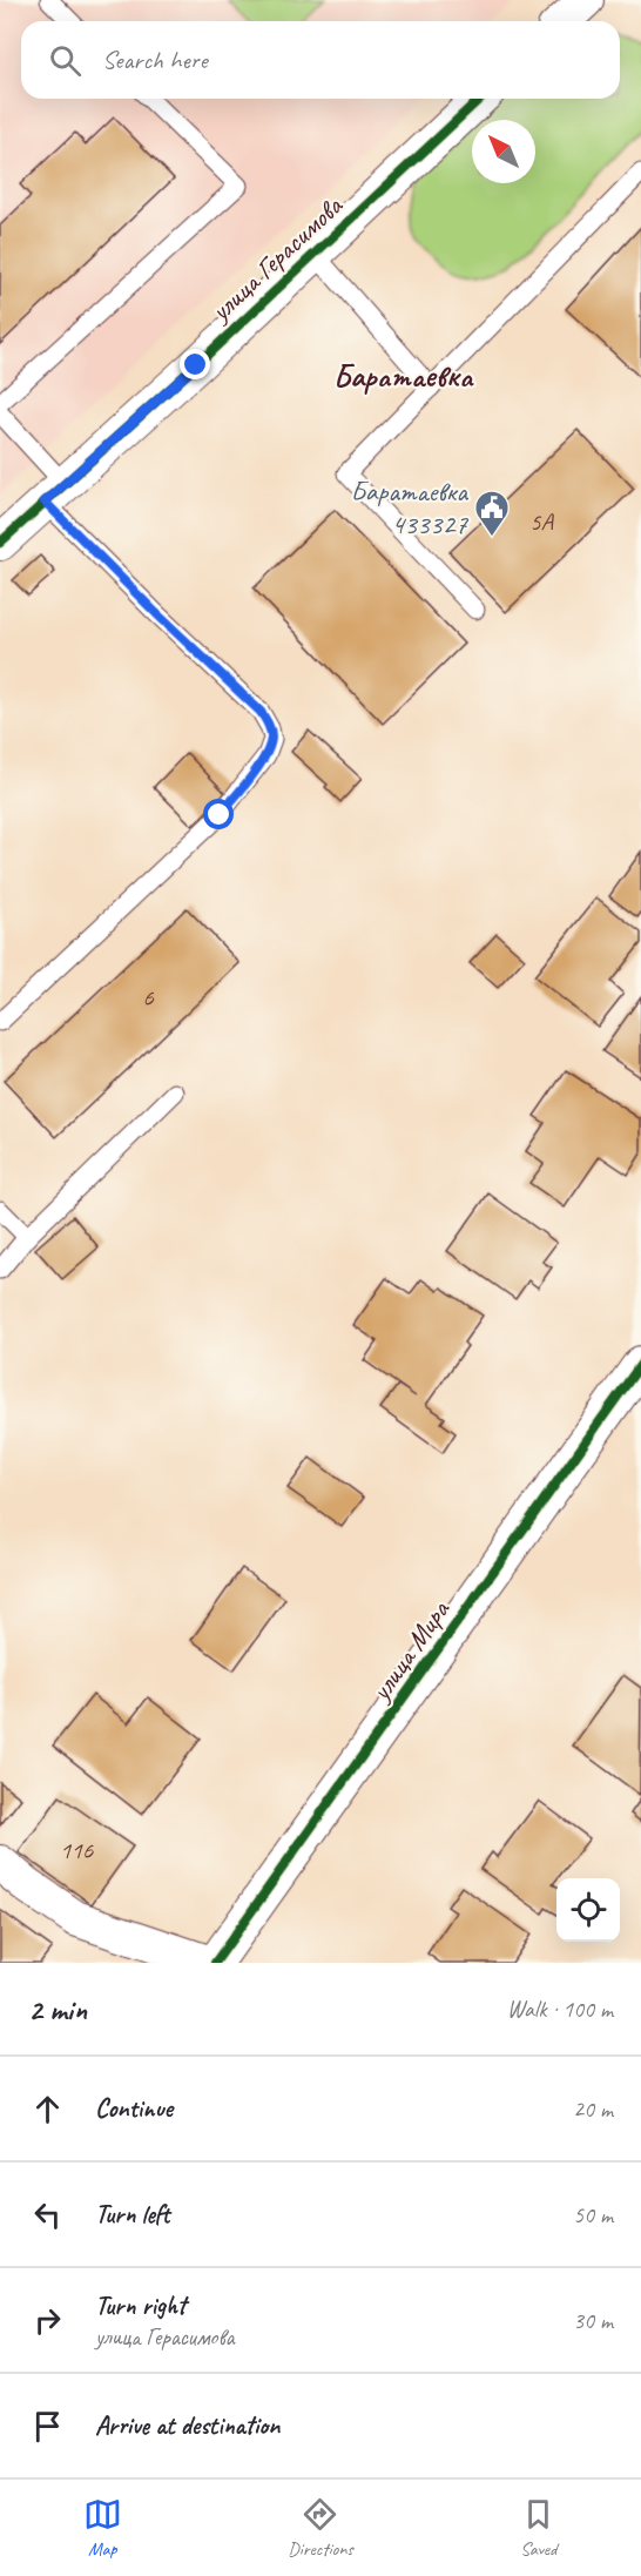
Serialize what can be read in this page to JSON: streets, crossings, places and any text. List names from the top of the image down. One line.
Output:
{"streets":{"street":["улица Герасимова","улица Мира"]},"districts":["Баратаевка"],"places":{"public building":["Баратаевка 433327"]},"house_numbers":["5А","6","116"],"north":"top left","page":{"search":"Search here","heading":["2 min","Walk · 100 m"],"list":[["Continue","20 m"],["Turn left","50 m"],["Turn right","улица Герасимова","30 m"],"Arrive at destination"],"nav":["Map","Directions","Saved"]}}
